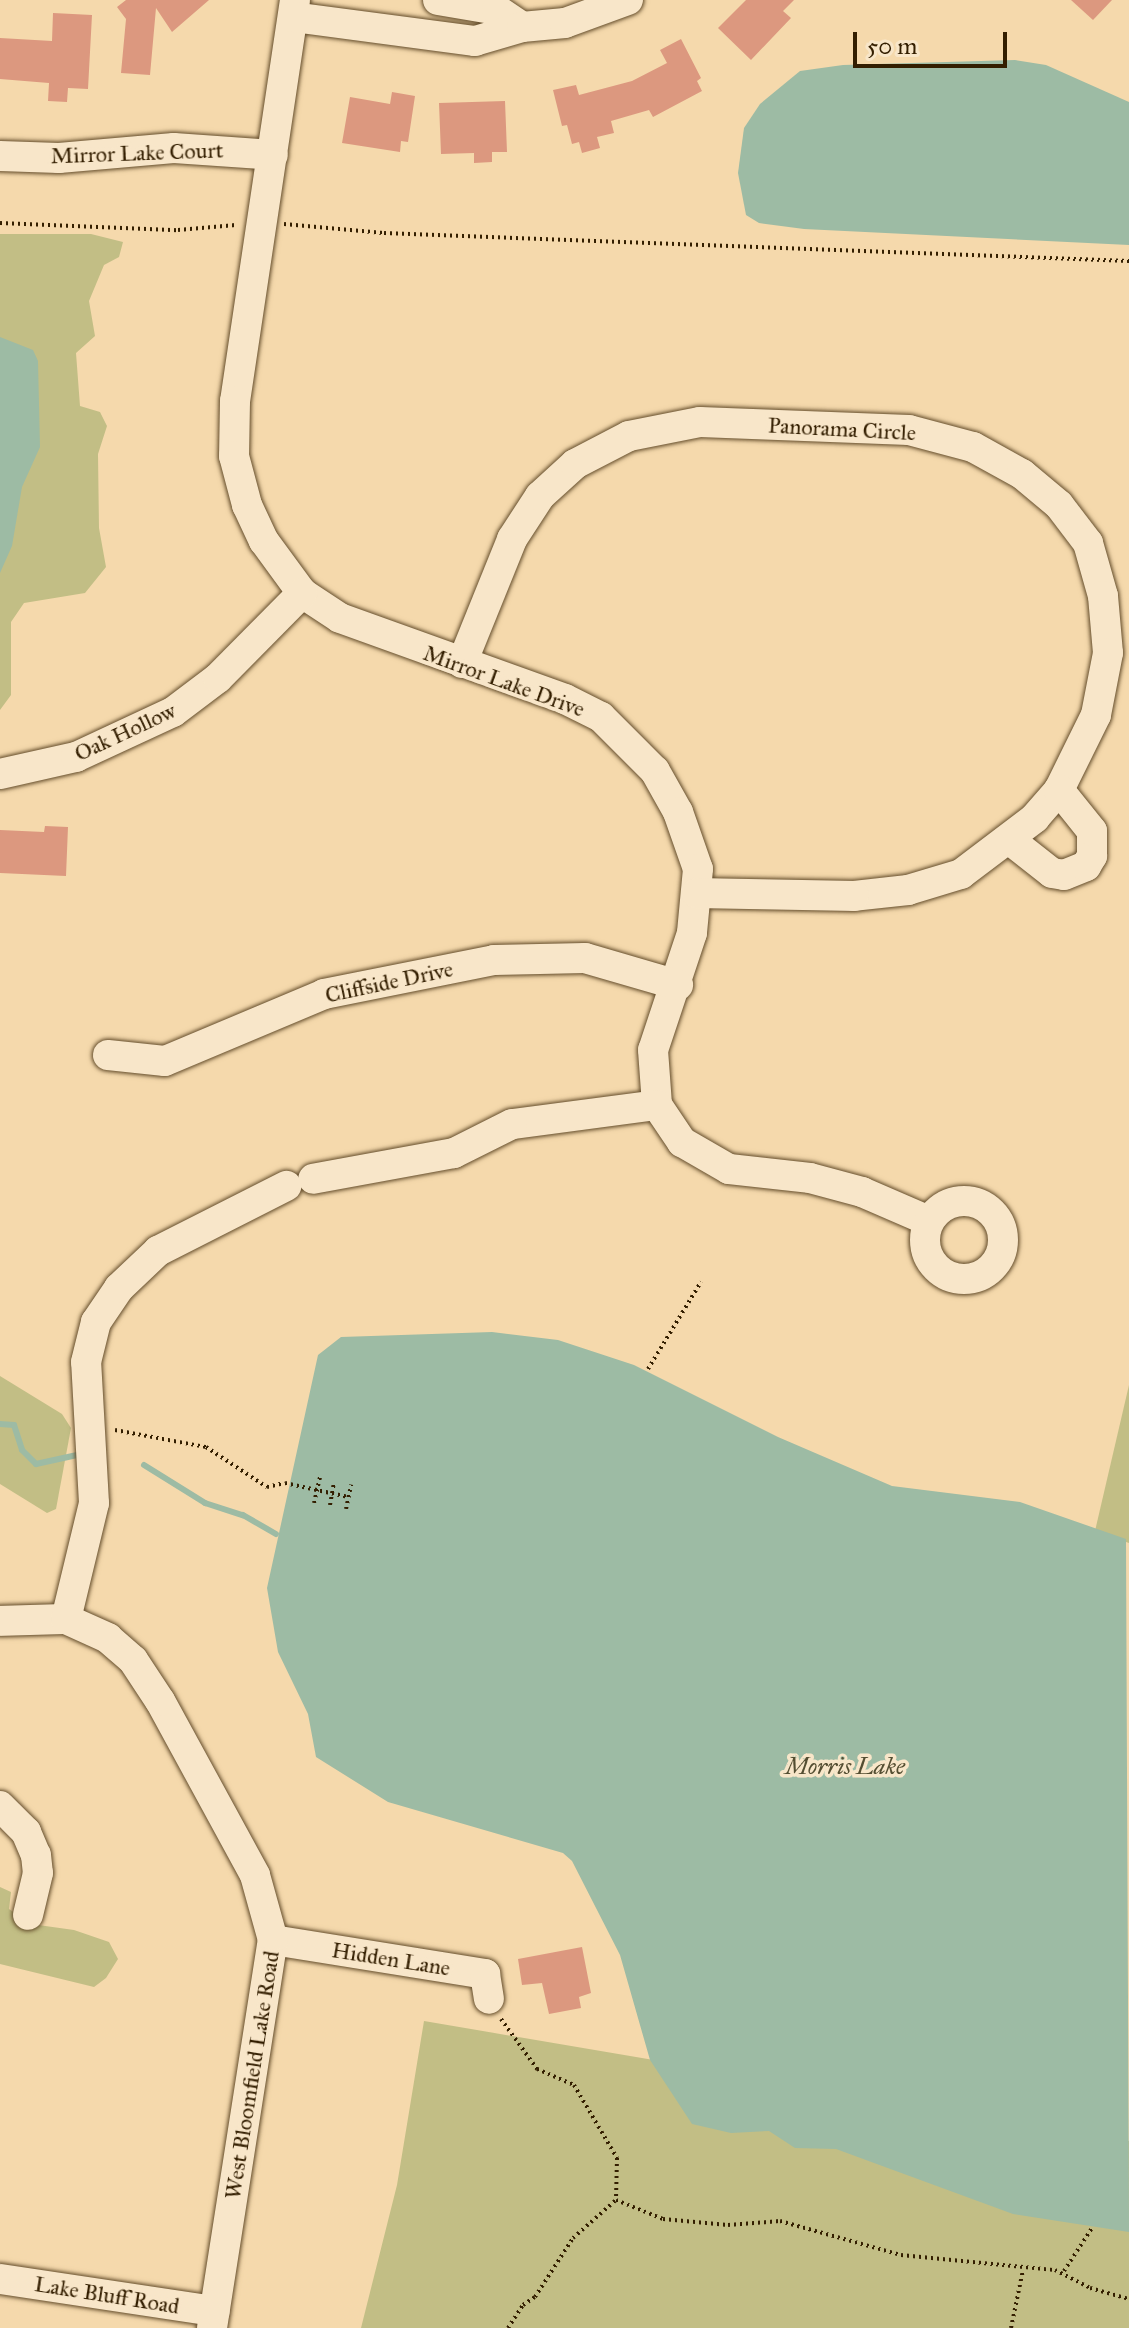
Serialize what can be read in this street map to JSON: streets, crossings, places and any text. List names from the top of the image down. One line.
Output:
{"streets":{"street":["Mirror Lake Court","Panorama Circle","Mirror Lake Drive","Oak Hollow","Cliffside Drive","Hidden Lane","West Bloomfield Lake Road","Lake Bluff Road"]},"crossings":[["Mirror Lake Court","Mirror Lake Drive"],["Panorama Circle","Mirror Lake Drive"],["Mirror Lake Drive","Oak Hollow"],["Mirror Lake Drive","Cliffside Drive"],["Hidden Lane","West Bloomfield Lake Road"],["West Bloomfield Lake Road","Lake Bluff Road"]],"water":["Morris Lake"],"scale_bar":"50 m"}
